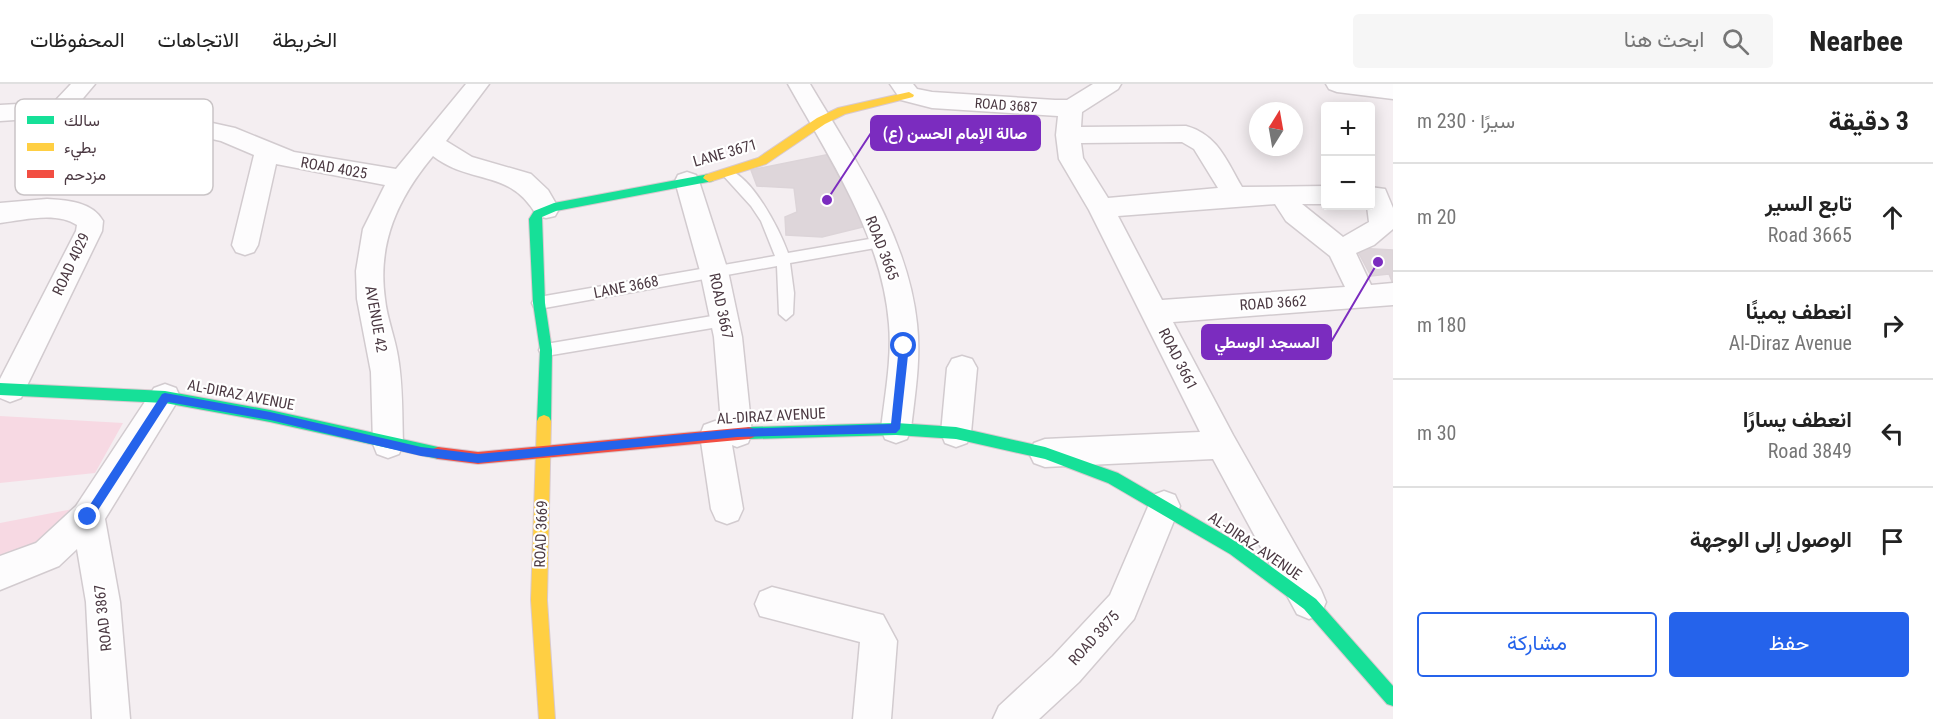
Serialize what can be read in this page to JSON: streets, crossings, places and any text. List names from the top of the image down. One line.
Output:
{"streets":{"street":["ROAD 3687","LANE 3671","ROAD 4025","ROAD 3665","ROAD 4029","ROAD 3662","ROAD 3667","AVENUE 42","ROAD 3661","AL-DIRAZ AVENUE","ROAD 3669","ROAD 3867","ROAD 3875"],"lane":["LANE 3668"]},"crossings":[["ROAD 3687","LANE 3671"],["ROAD 3687","ROAD 3661"],["LANE 3671","ROAD 3665"],["LANE 3671","ROAD 3667"],["LANE 3671","ROAD 3669"],["ROAD 4025","AVENUE 42"],["ROAD 3665","LANE 3668"],["ROAD 3665","AL-DIRAZ AVENUE"],["ROAD 4029","AL-DIRAZ AVENUE"],["LANE 3668","ROAD 3667"],["LANE 3668","ROAD 3669"],["ROAD 3662","ROAD 3661"],["ROAD 3667","AL-DIRAZ AVENUE"],["AVENUE 42","AL-DIRAZ AVENUE"],["ROAD 3661","AL-DIRAZ AVENUE"],["AL-DIRAZ AVENUE","ROAD 3669"],["AL-DIRAZ AVENUE","ROAD 3875"]],"places":["صالة الإمام الحسن (ع)","المسجد الوسطي"],"legend":["سالك","بطيء","مزدحم"],"north":"top","page":{"header":"Nearbee","search":"ابحث هنا","nav":["الخريطة","الاتجاهات","المحفوظات"],"heading":["3 دقيقة","سيرًا · 230 m"],"map_buttons":["+","−"],"list":[["تابع السير","Road 3665","20 m"],["انعطف يمينًا","Al-Diraz Avenue","180 m"],["انعطف يسارًا","Road 3849","30 m"],"الوصول إلى الوجهة"],"buttons":["حفظ","مشاركة"]}}
